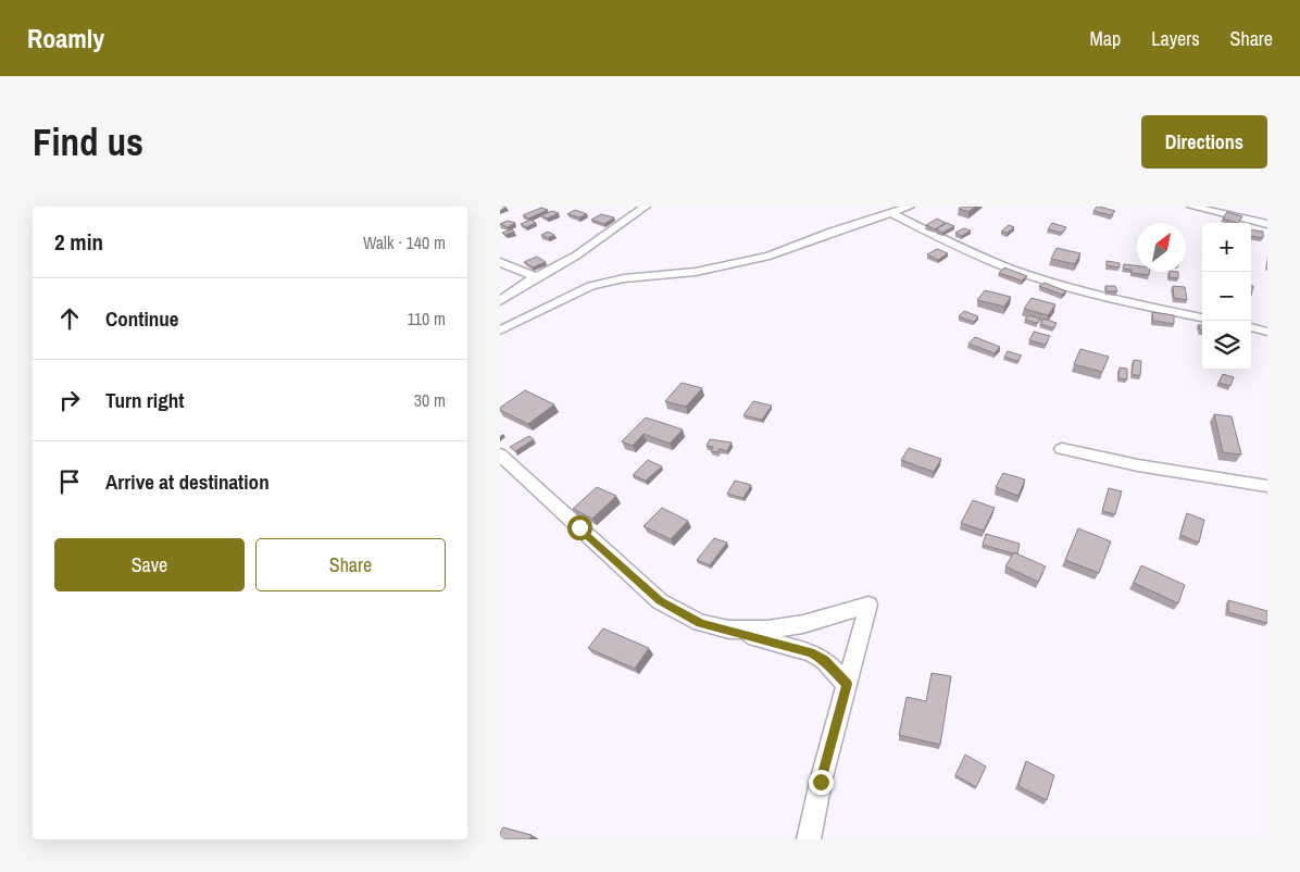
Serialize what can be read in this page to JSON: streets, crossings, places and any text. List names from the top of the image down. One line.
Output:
{"north":"top right","page":{"header":"Roamly","nav":["Map","Layers","Share"],"buttons":["Directions",["Save","Share"]],"title":"Find us","heading":["2 min","Walk · 140 m"],"map_buttons":["+","−"],"list":[["Continue","110 m"],["Turn right","30 m"],"Arrive at destination"]}}
